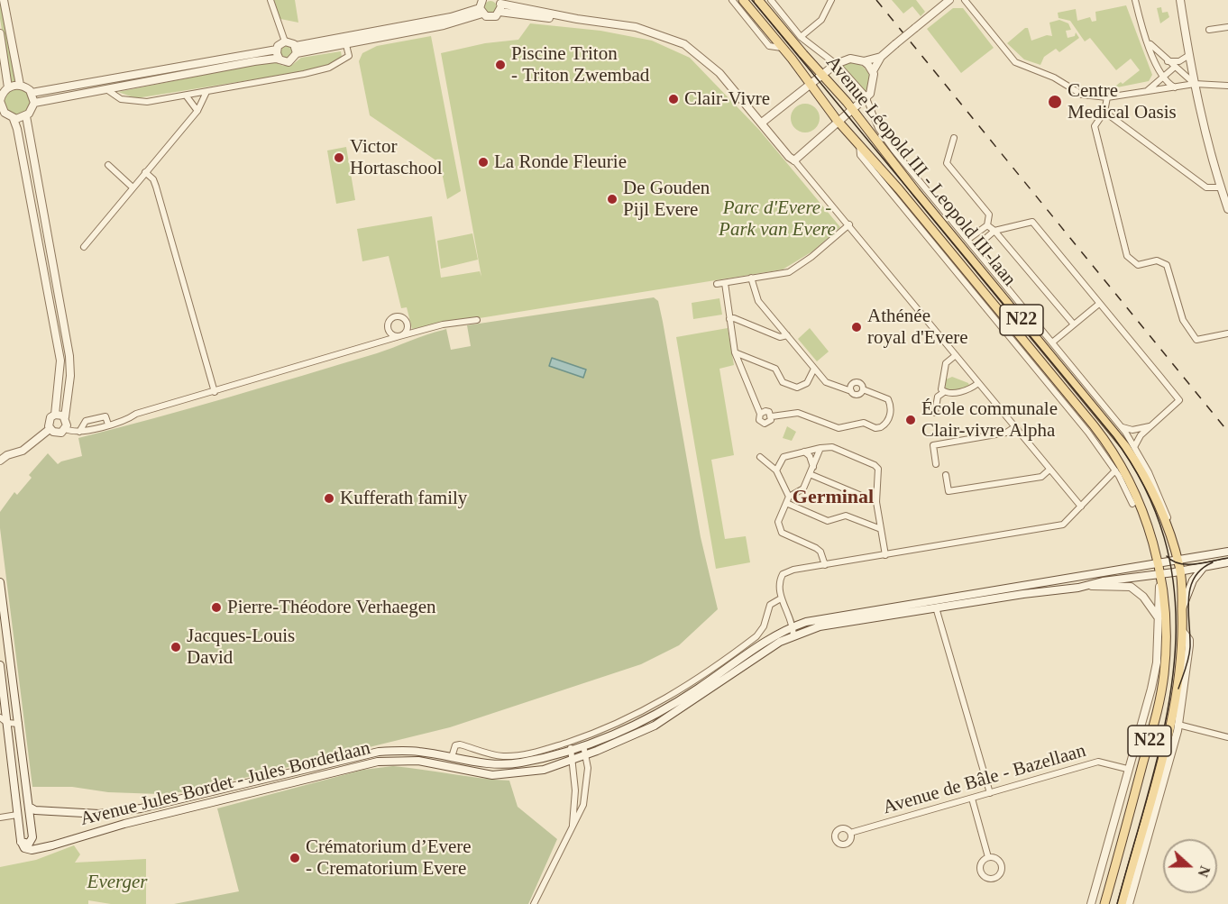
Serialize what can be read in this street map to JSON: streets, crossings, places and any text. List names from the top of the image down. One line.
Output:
{"streets":{"main road":["Avenue Léopold III - Leopold III-laan","N22","Avenue Jules Bordet - Jules Bordetlaan"],"street":["Avenue de Bâle - Bazellaan"]},"crossings":[["Avenue Léopold III - Leopold III-laan","Avenue Jules Bordet - Jules Bordetlaan"]],"districts":["Germinal"],"parks":["Parc d'Evere - Park van Evere","Everger"],"places":["Piscine Triton - Triton Zwembad","Clair-Vivre","Centre Medical Oasis","Victor Hortaschool","La Ronde Fleurie","De Gouden Pijl Evere","Athénée royal d'Evere","École communale Clair-vivre Alpha","Kufferath family","Pierre-Théodore Verhaegen","Jacques-Louis David","Crématorium d’Evere - Crematorium Evere"],"north":"right"}
